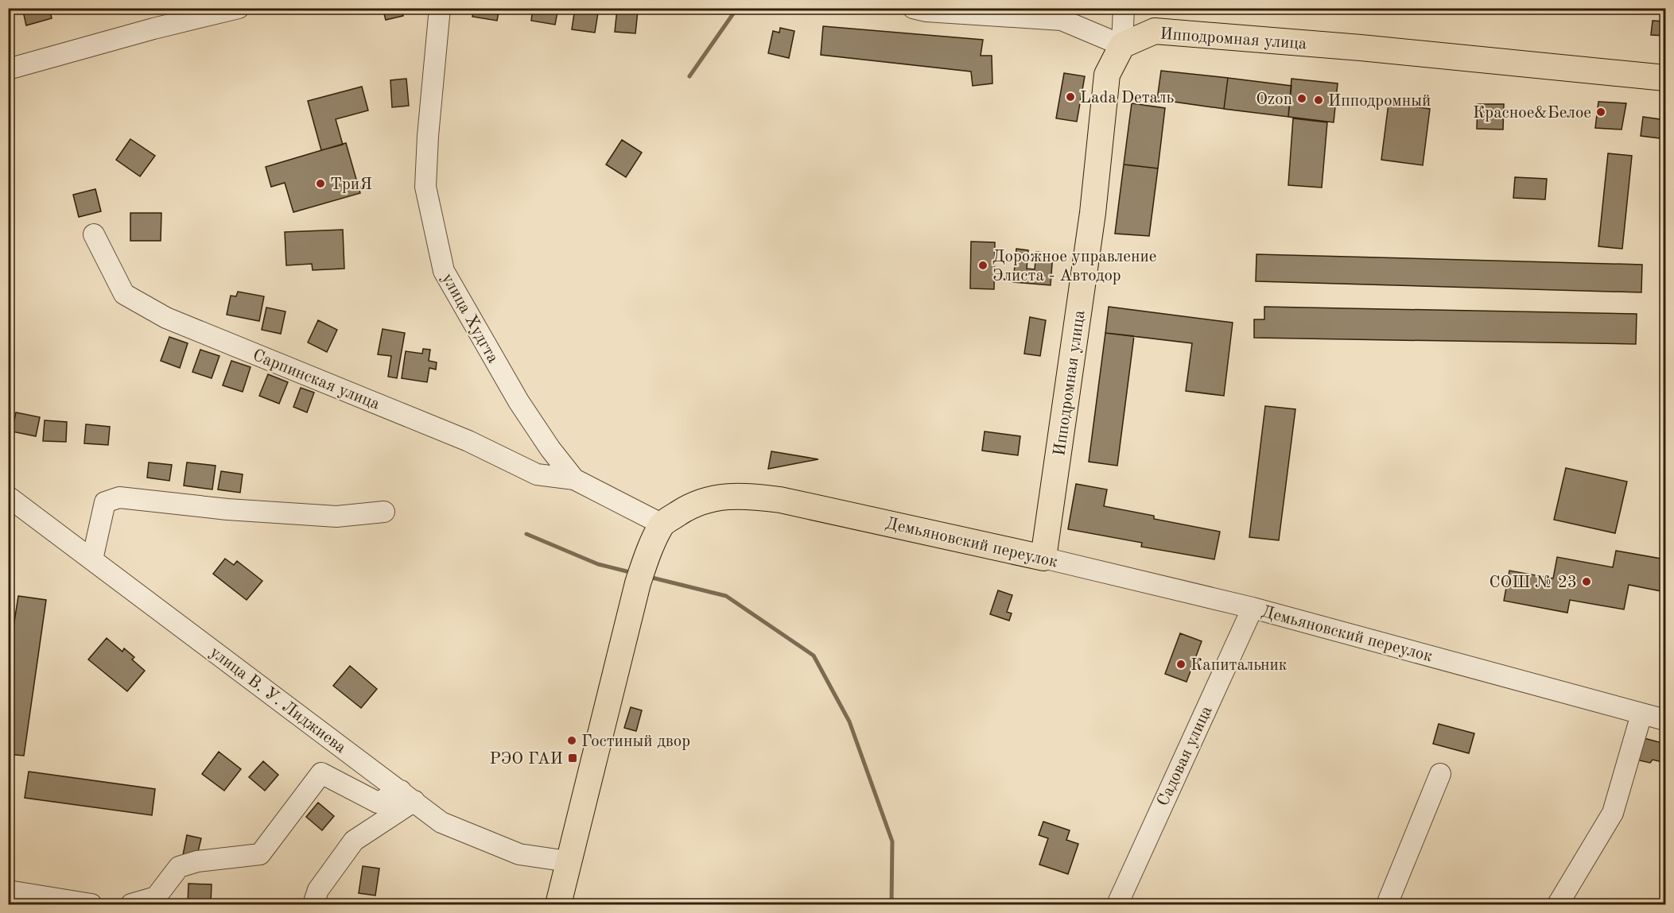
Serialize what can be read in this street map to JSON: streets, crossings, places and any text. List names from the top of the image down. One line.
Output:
{"streets":{"main road":["Ипподромная улица","Демьяновский переулок"],"street":["улица Худгта","Сарпинская улица","улица В. У. Лиджиева","Садовая улица"]},"crossings":[["Ипподромная улица","Демьяновский переулок"],["улица Худгта","Сарпинская улица"],["улица Худгта","Демьяновский переулок"],["Демьяновский переулок","Садовая улица"]],"places":{"other":["Lada Dеталь","Ozon","Ипподромный","Красное&Белое","ТриЯ","Дорожное управление Элиста - Автодор","СОШ № 23","Капитальник","Гостиный двор"],"transit":["РЭО ГАИ"]}}
